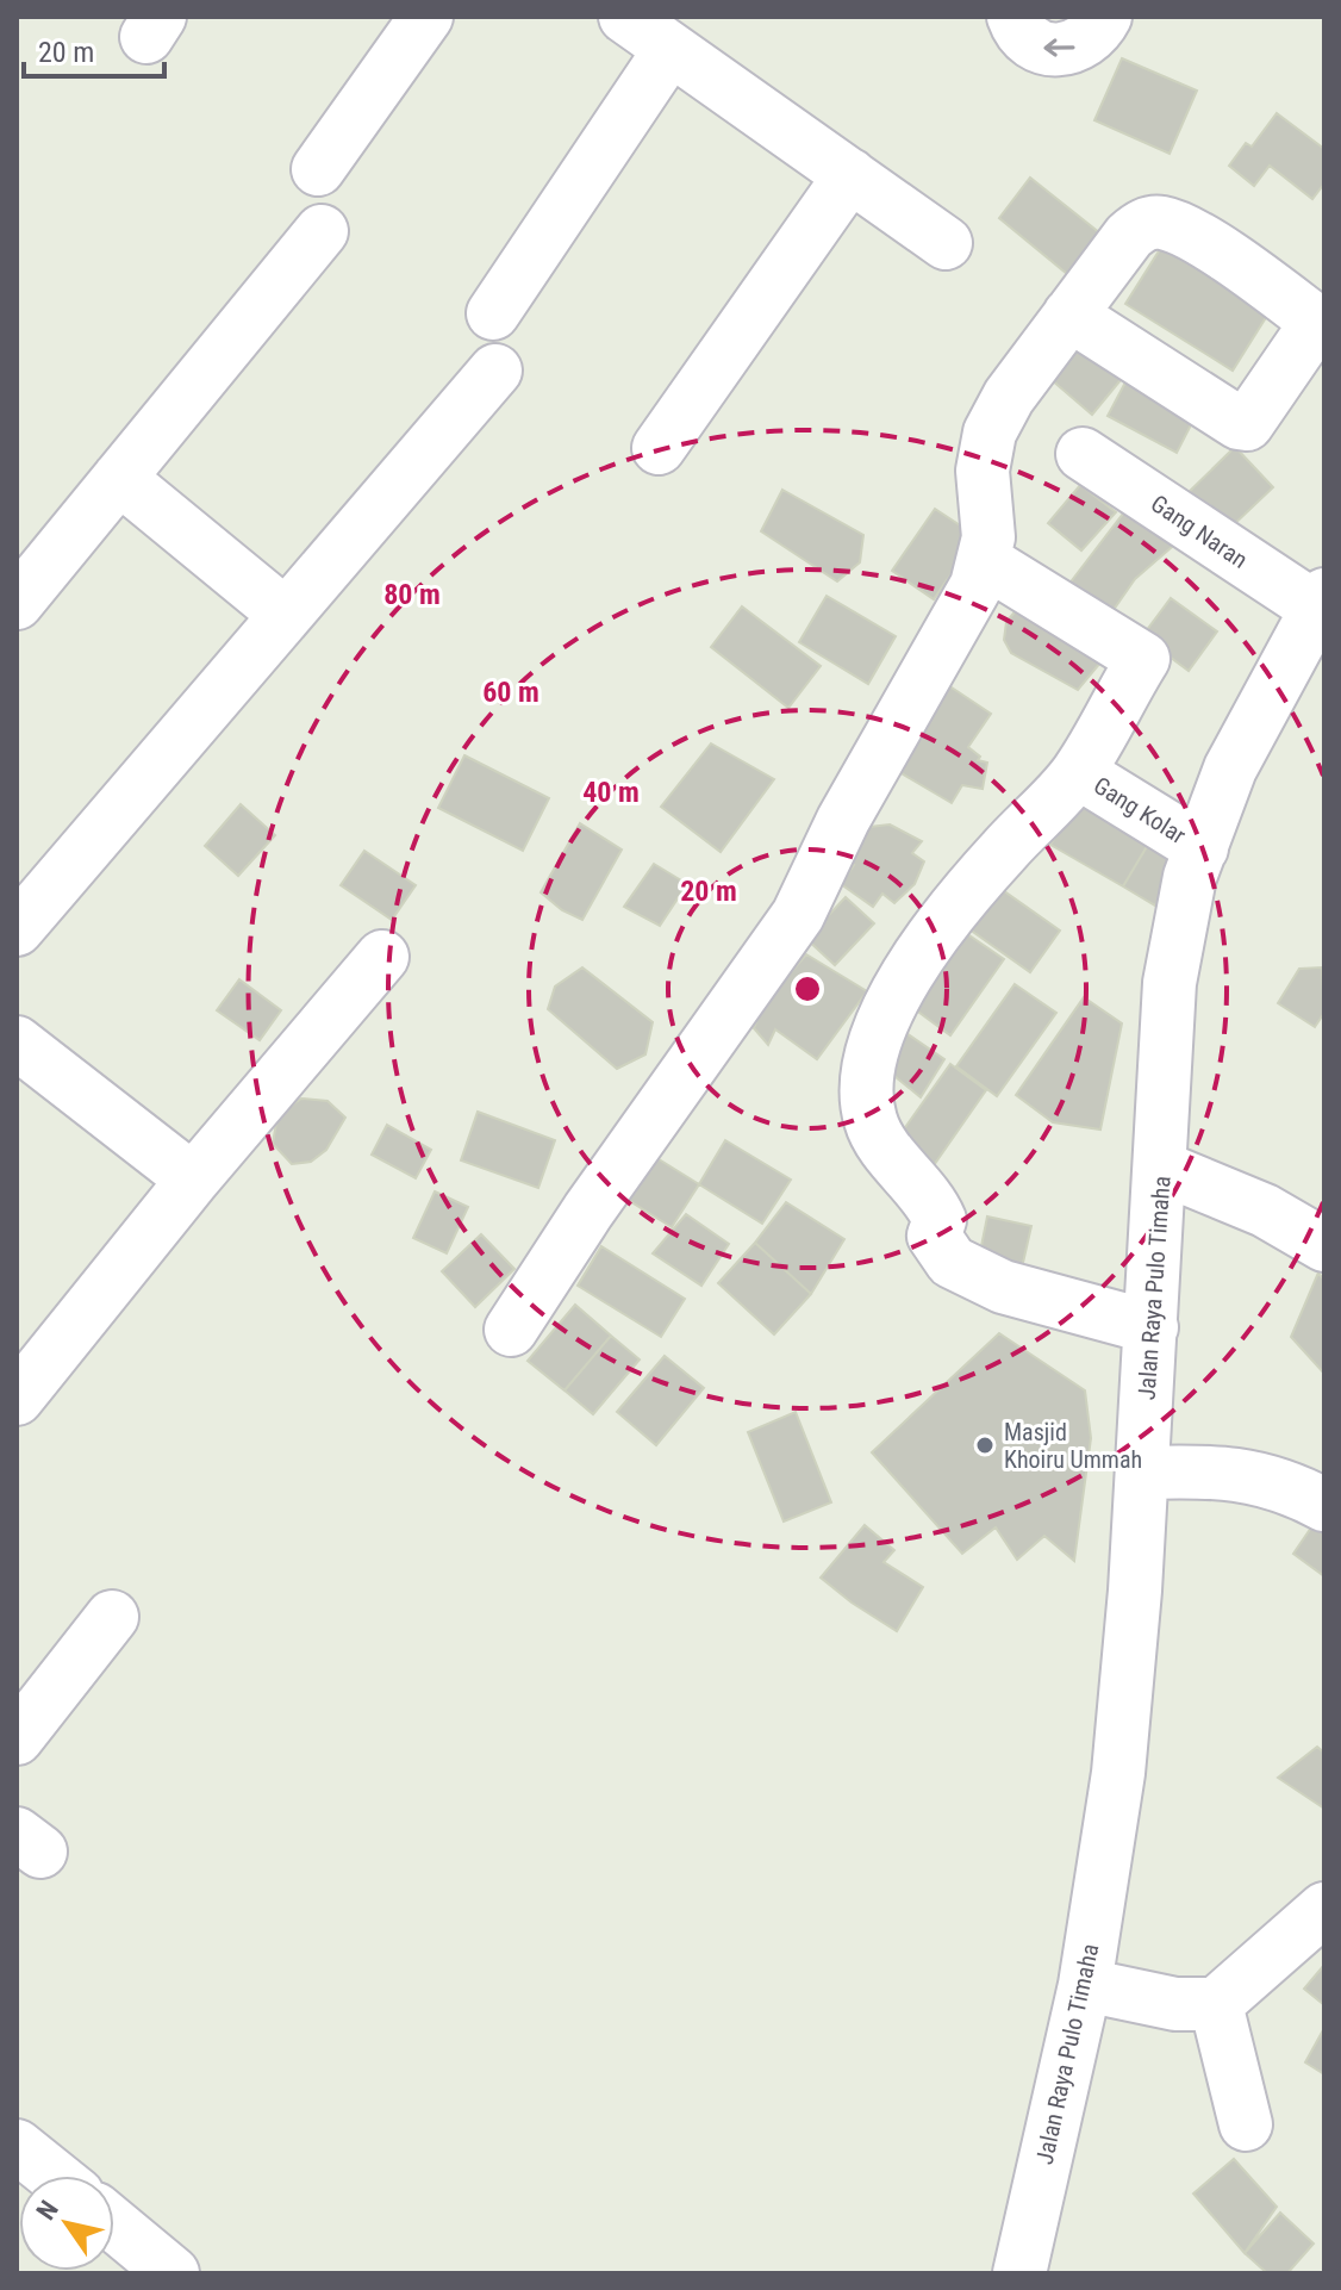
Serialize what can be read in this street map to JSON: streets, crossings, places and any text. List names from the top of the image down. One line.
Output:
{"streets":{"street":["Gang Naran","Gang Kolar","Jalan Raya Pulo Timaha"]},"crossings":[["Gang Naran","Jalan Raya Pulo Timaha"],["Gang Kolar","Jalan Raya Pulo Timaha"]],"places":["Masjid Khoiru Ummah"],"scale_bar":"20 m","north":"top left","rings":["80 m","60 m","40 m","20 m"]}
